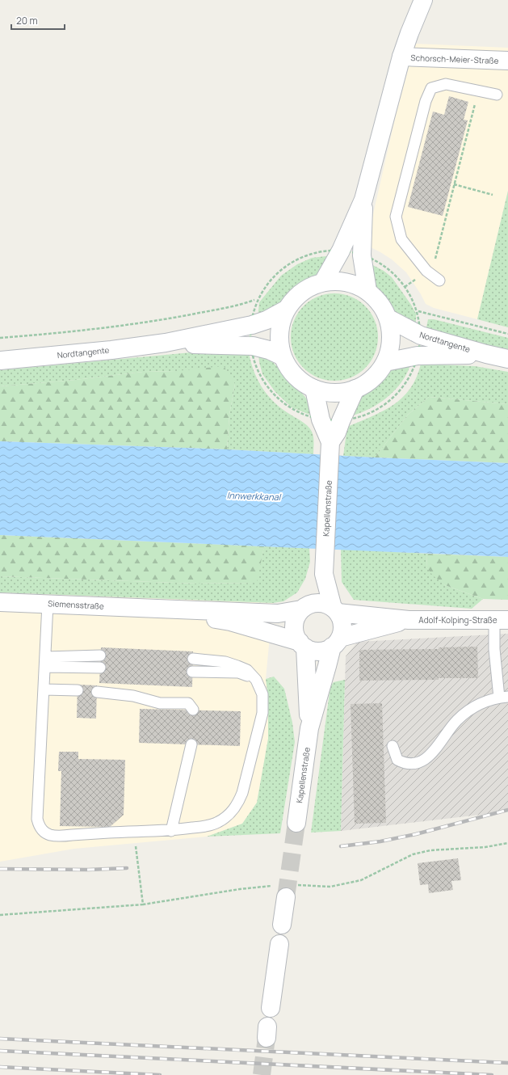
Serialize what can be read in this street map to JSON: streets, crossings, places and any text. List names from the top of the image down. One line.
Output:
{"streets":{"street":["Schorsch-Meier-Straße","Nordtangente","Kapellenstraße","Siemensstraße","Adolf-Kolping-Straße"]},"crossings":[["Nordtangente","Kapellenstraße"],["Kapellenstraße","Siemensstraße"],["Kapellenstraße","Adolf-Kolping-Straße"],["Siemensstraße","Adolf-Kolping-Straße"]],"water":["Innwerkkanal"],"scale_bar":"20 m"}
